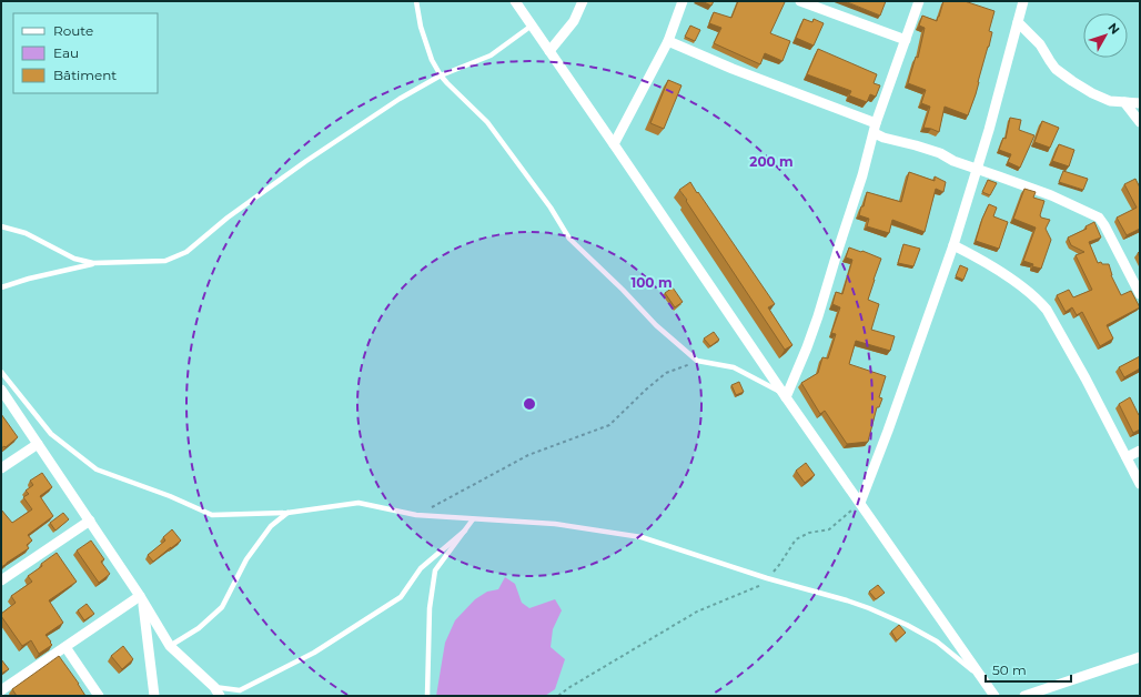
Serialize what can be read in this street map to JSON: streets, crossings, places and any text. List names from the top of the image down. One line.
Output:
{"legend":["Route","Eau","Bâtiment"],"scale_bar":"50 m","north":"top right","rings":["200 m","100 m"]}
